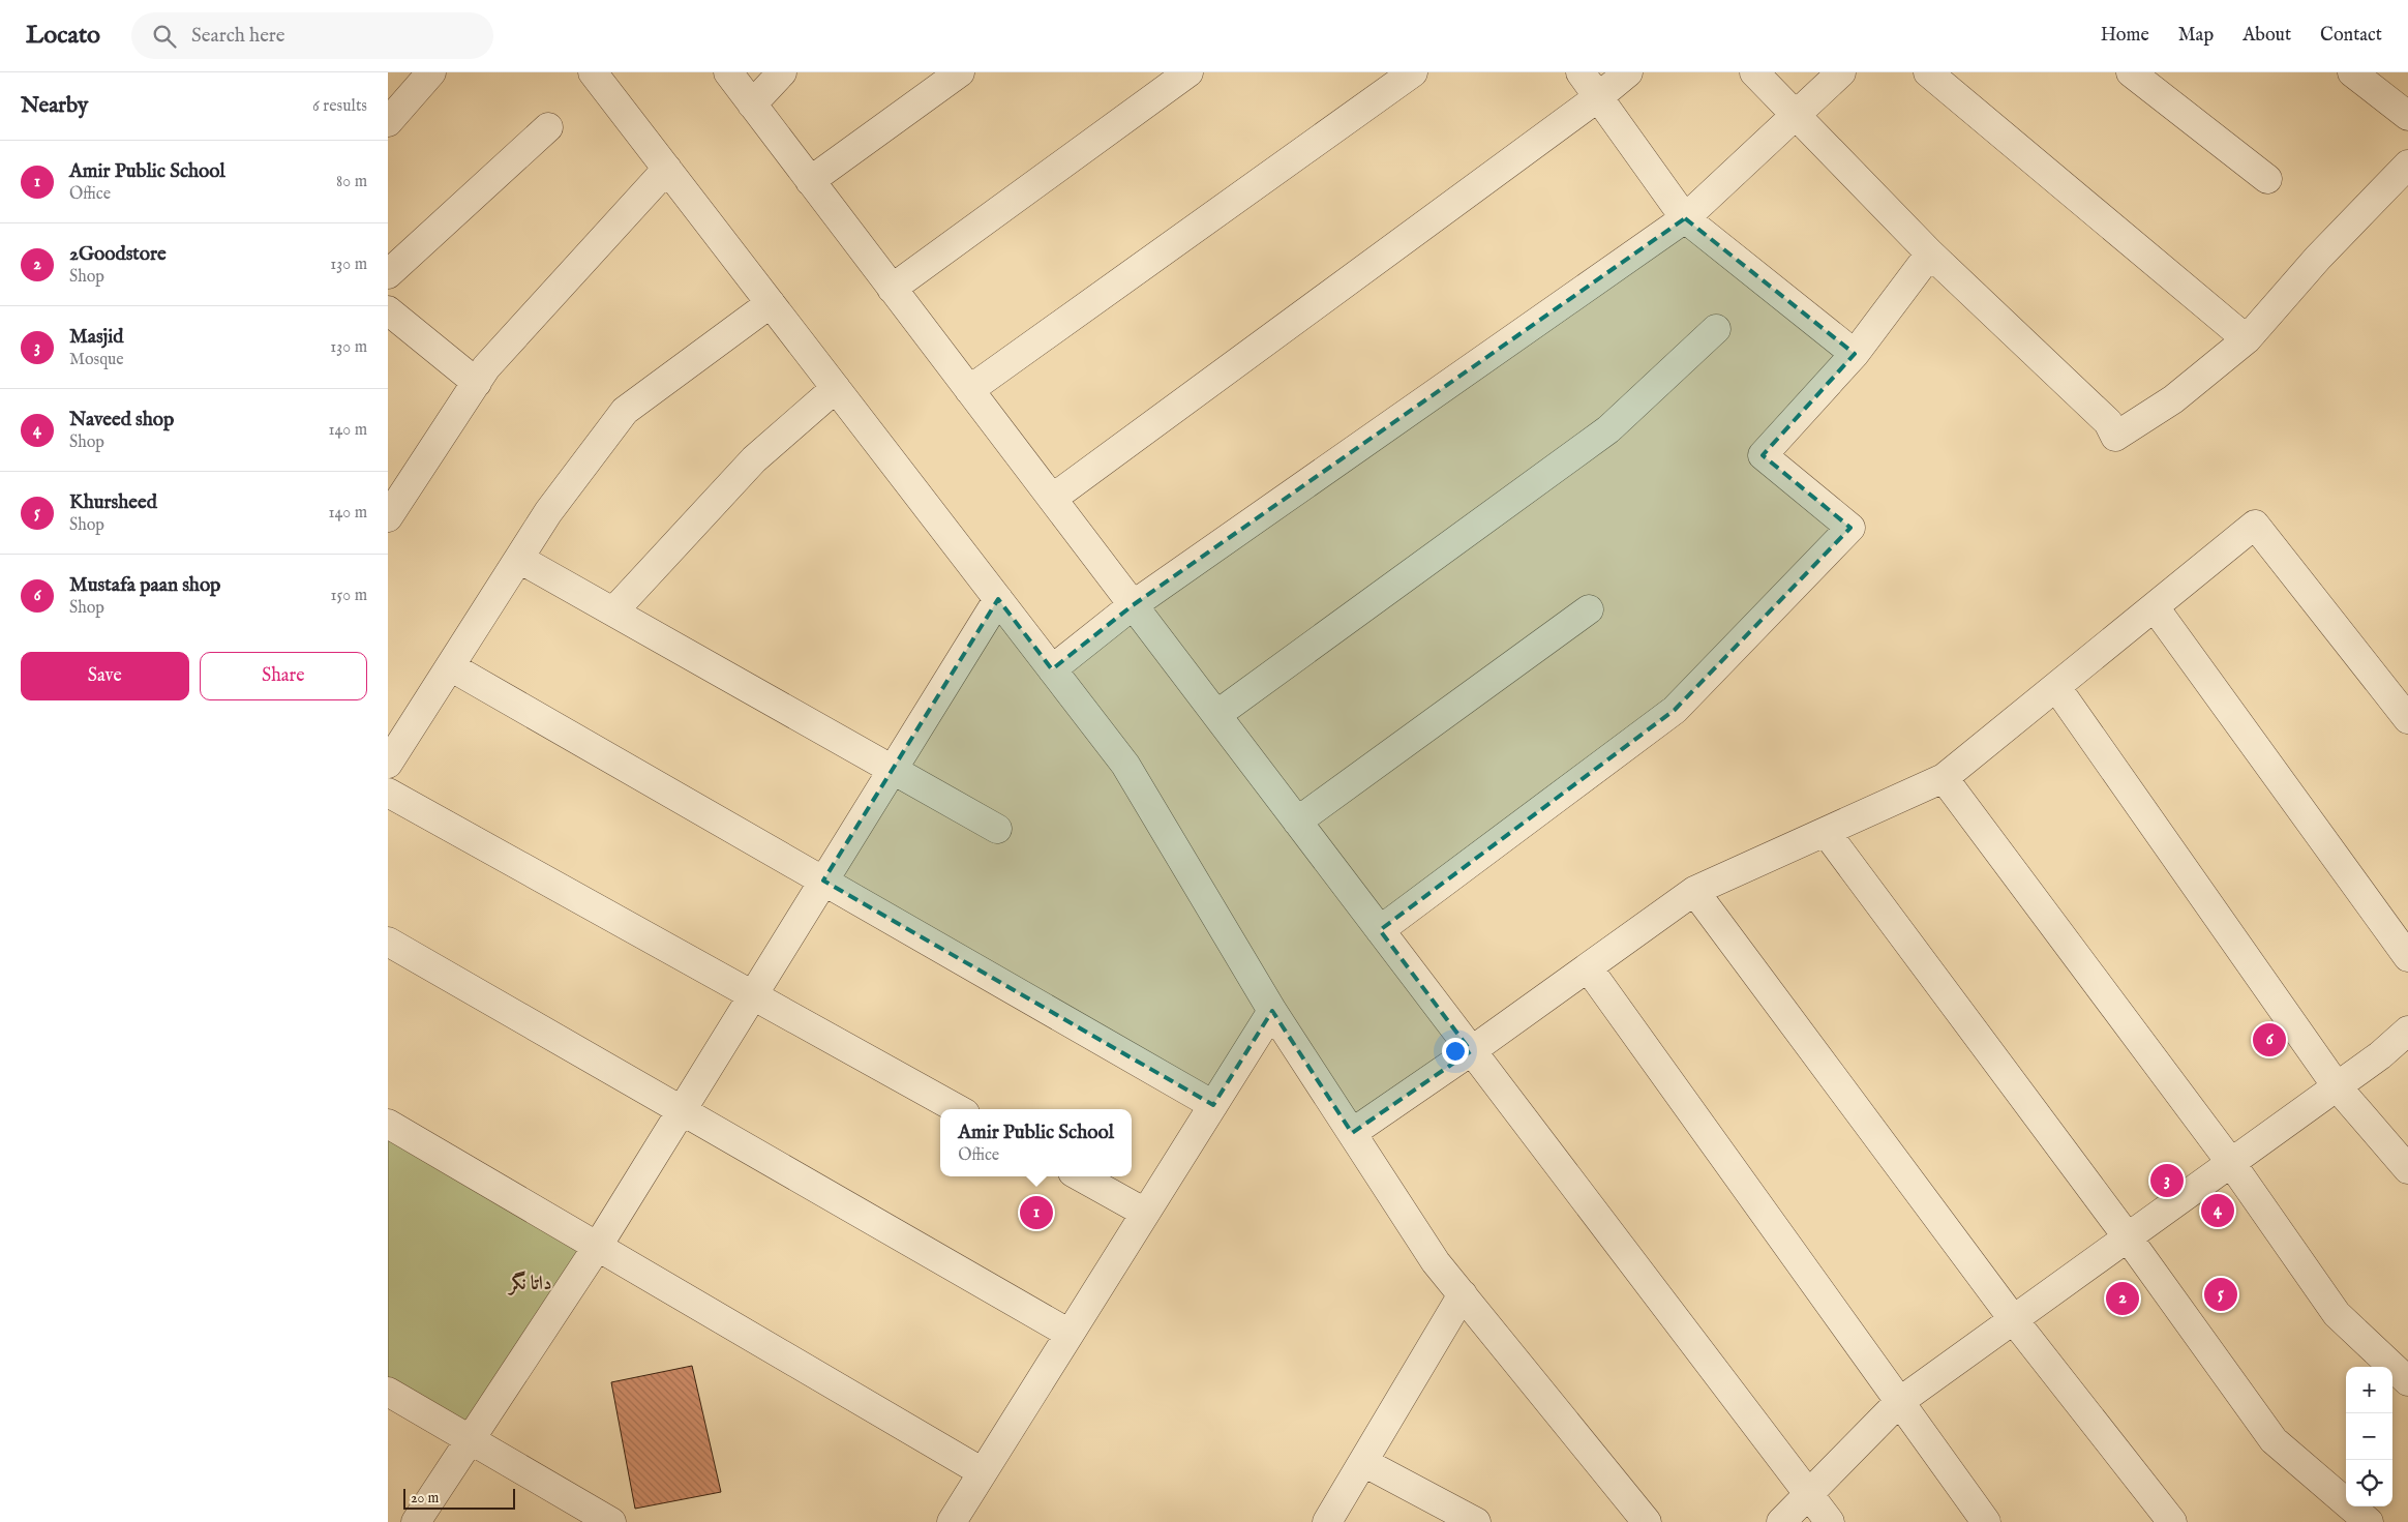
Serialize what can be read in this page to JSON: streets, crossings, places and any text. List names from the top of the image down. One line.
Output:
{"districts":["داتا نگر"],"scale_bar":"20 m","page":{"header":"Locato","search":"Search here","nav":["Home","Map","About","Contact"],"heading":["Nearby","6 results"],"list":[{"mark":"1","name":"Amir Public School","note":"Office","value":"80 m"},{"mark":"2","name":"2Goodstore","note":"Shop","value":"130 m"},{"mark":"3","name":"Masjid","note":"Mosque","value":"130 m"},{"mark":"4","name":"Naveed shop","note":"Shop","value":"140 m"},{"mark":"5","name":"Khursheed","note":"Shop","value":"140 m"},{"mark":"6","name":"Mustafa paan shop","note":"Shop","value":"150 m"}],"buttons":["Save","Share"],"pins":["6","3","4","1","5","2"],"popup":["Amir Public School","Office"],"map_buttons":["+","−"],"scale":"20 m"}}
